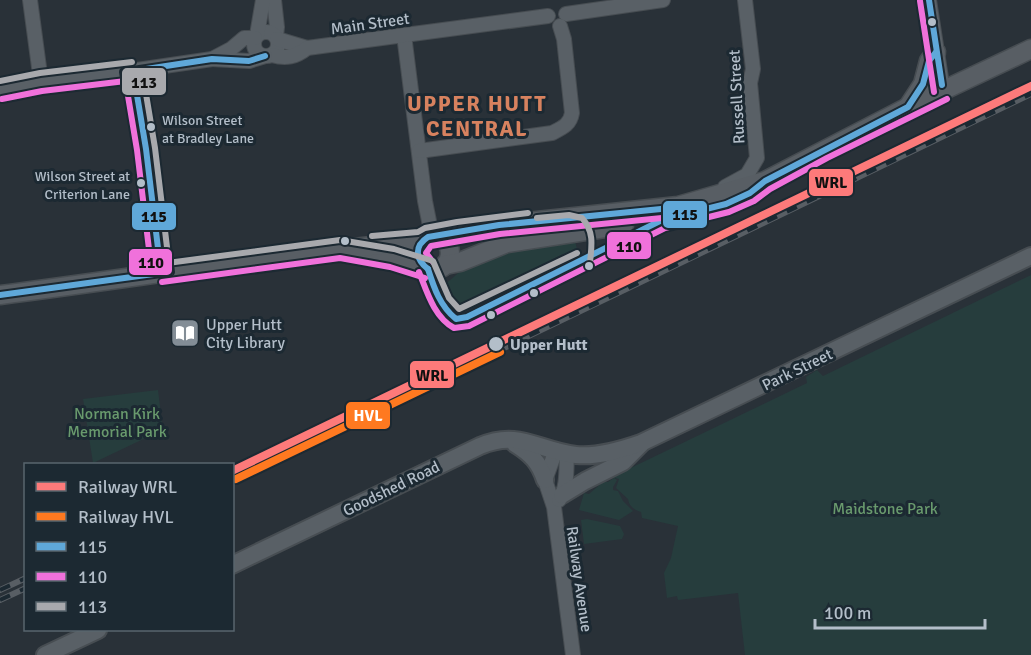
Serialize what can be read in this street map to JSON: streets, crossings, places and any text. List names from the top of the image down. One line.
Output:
{"streets":{"street":["Main Street","Russell Street","Park Street","Goodshed Road","Railway Avenue"]},"crossings":[["Park Street","Railway Avenue"]],"districts":["UPPER HUTT CENTRAL"],"parks":["Norman Kirk Memorial Park","Maidstone Park"],"places":{"other":["Wilson Street at Bradley Lane","Wilson Street at Criterion Lane","Upper Hutt"],"library":["Upper Hutt City Library"]},"lines":["transit line 115","transit line 110","transit line 113","rail line WRL","rail line HVL"],"legend":["Railway WRL","Railway HVL","115","110","113"],"scale_bar":"100 m"}
